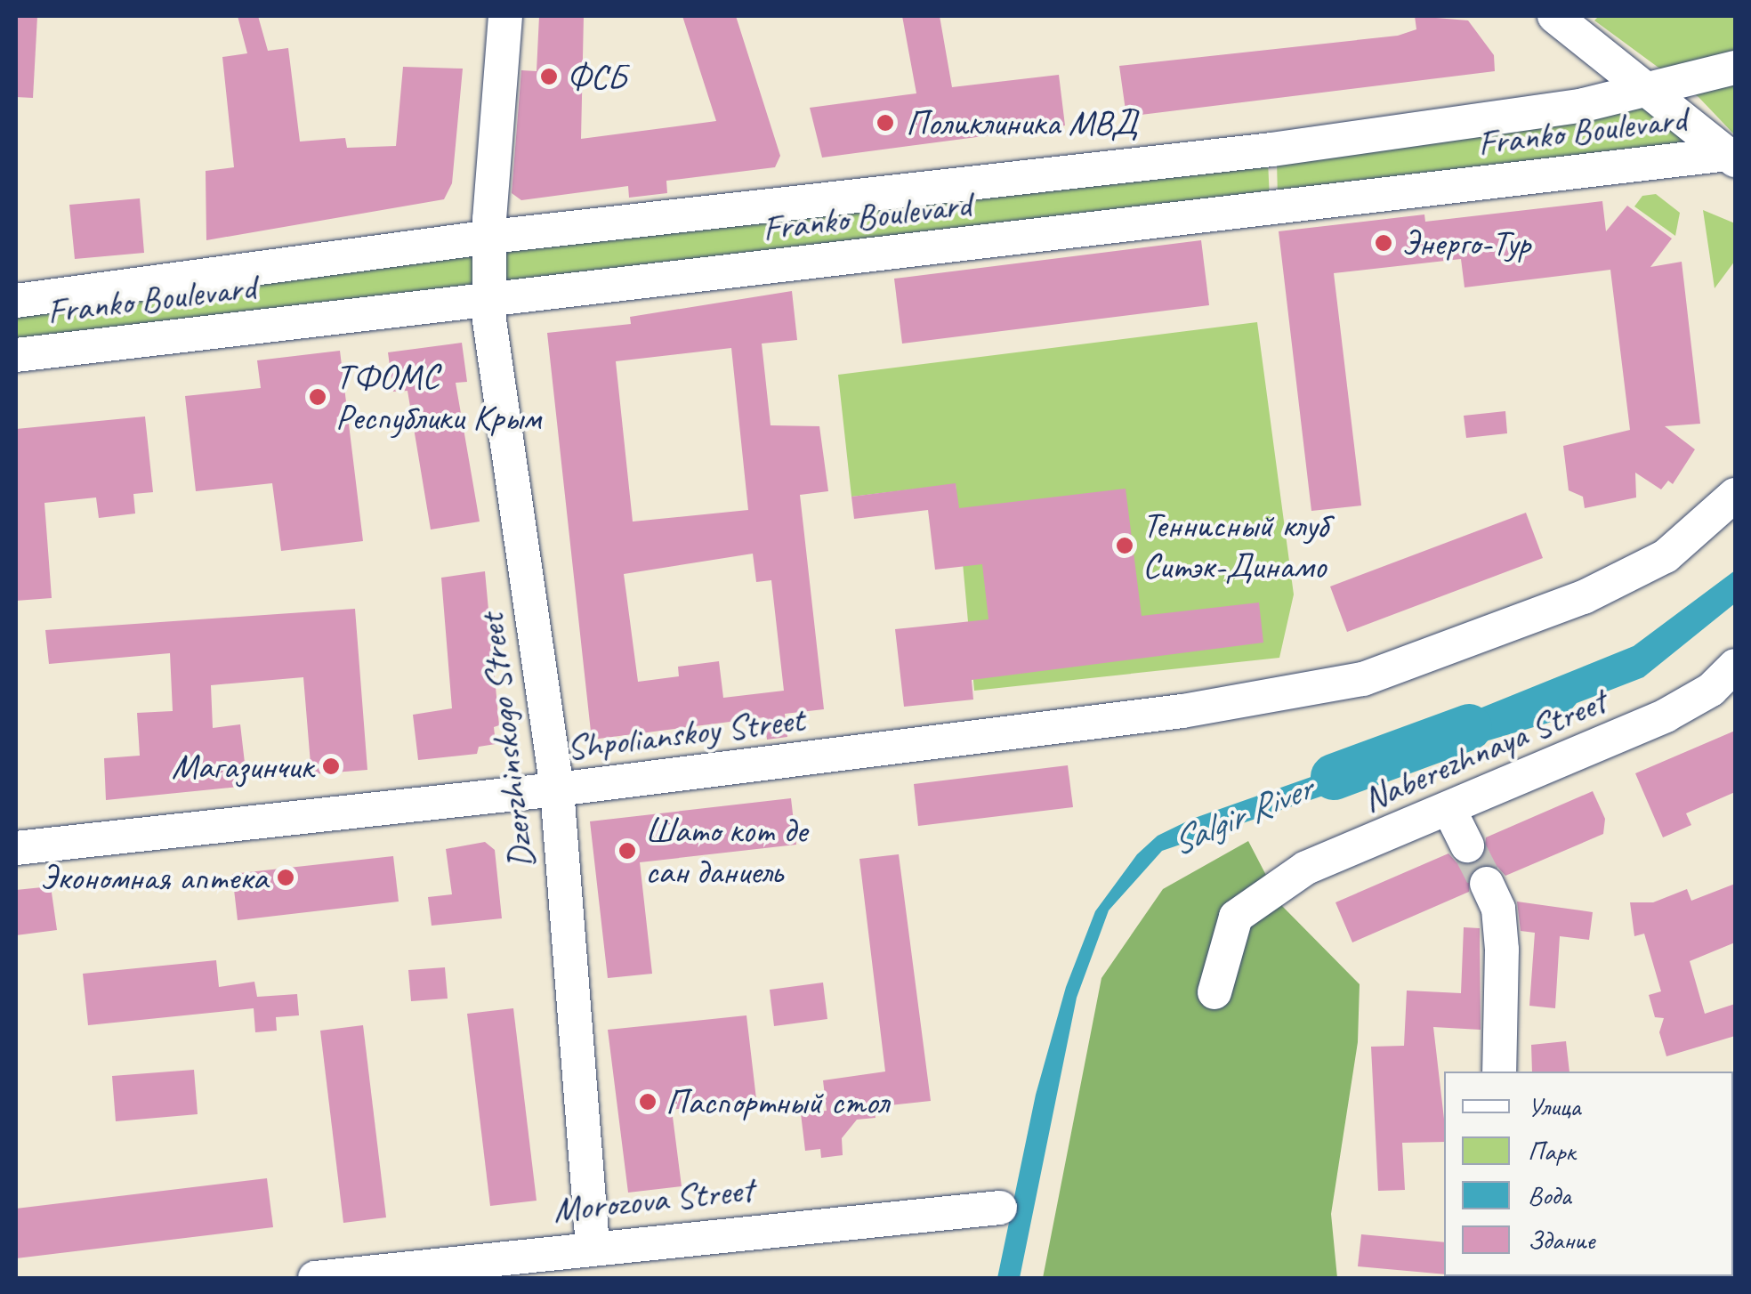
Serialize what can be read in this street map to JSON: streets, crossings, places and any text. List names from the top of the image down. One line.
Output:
{"streets":{"street":["Franko Boulevard","Shpolianskoy Street","Dzerzhinskogo Street","Naberezhnaya Street","Morozova Street"]},"crossings":[["Franko Boulevard","Dzerzhinskogo Street"],["Shpolianskoy Street","Dzerzhinskogo Street"],["Dzerzhinskogo Street","Morozova Street"]],"water":["Salgir River"],"places":["ФСБ","Поликлиника МВД","Энерго-Тур","ТФОМС Республики Крым","Теннисный клуб Ситэк-Динамо","Магазинчик","Шато кот де сан даниель","Экономная аптека","Паспортный стол"],"legend":["Улица","Парк","Вода","Здание"]}
